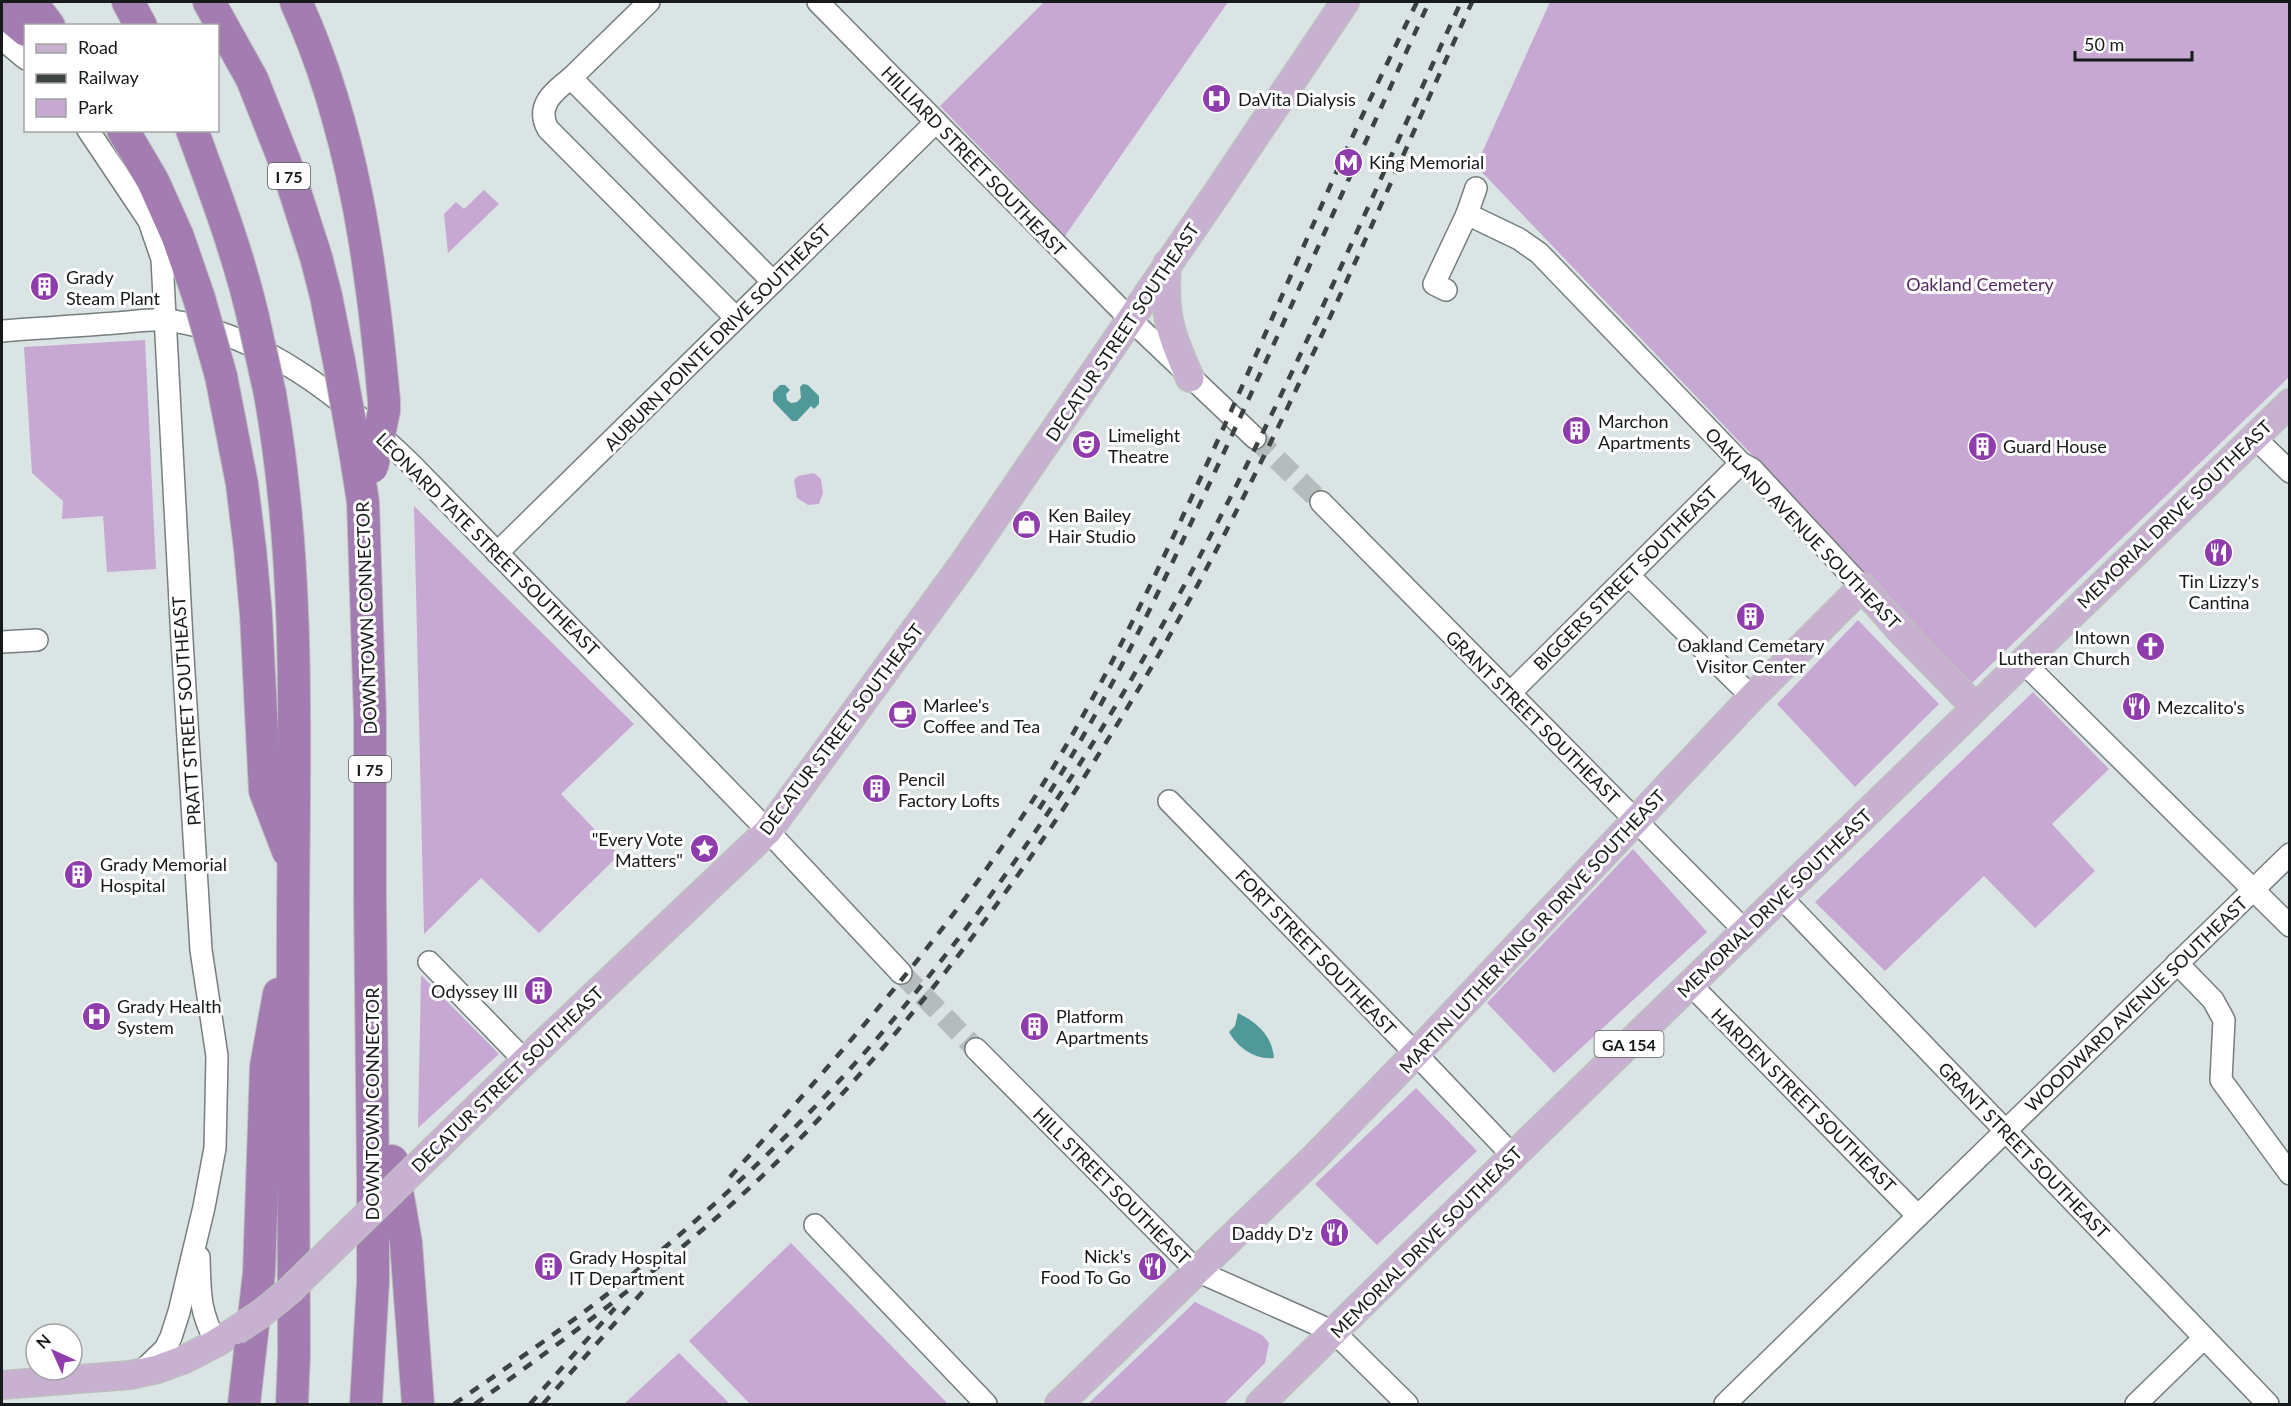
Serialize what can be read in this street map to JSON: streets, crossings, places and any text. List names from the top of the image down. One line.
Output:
{"streets":{"highway":["I 75","DOWNTOWN CONNECTOR"],"main road":["DECATUR STREET SOUTHEAST","MEMORIAL DRIVE SOUTHEAST","OAKLAND AVENUE SOUTHEAST","MARTIN LUTHER KING JR DRIVE SOUTHEAST","GA 154"],"street":["HILLIARD STREET SOUTHEAST","AUBURN POINTE DRIVE SOUTHEAST","LEONARD TATE STREET SOUTHEAST","BIGGERS STREET SOUTHEAST","PRATT STREET SOUTHEAST","GRANT STREET SOUTHEAST","FORT STREET SOUTHEAST","WOODWARD AVENUE SOUTHEAST","HARDEN STREET SOUTHEAST","HILL STREET SOUTHEAST"]},"crossings":[["HILLIARD STREET SOUTHEAST","DECATUR STREET SOUTHEAST"],["HILLIARD STREET SOUTHEAST","AUBURN POINTE DRIVE SOUTHEAST"],["DECATUR STREET SOUTHEAST","LEONARD TATE STREET SOUTHEAST"],["DECATUR STREET SOUTHEAST","PRATT STREET SOUTHEAST"],["AUBURN POINTE DRIVE SOUTHEAST","LEONARD TATE STREET SOUTHEAST"],["MEMORIAL DRIVE SOUTHEAST","OAKLAND AVENUE SOUTHEAST"],["MEMORIAL DRIVE SOUTHEAST","GRANT STREET SOUTHEAST"],["MEMORIAL DRIVE SOUTHEAST","FORT STREET SOUTHEAST"],["MEMORIAL DRIVE SOUTHEAST","HARDEN STREET SOUTHEAST"],["MEMORIAL DRIVE SOUTHEAST","HILL STREET SOUTHEAST"],["OAKLAND AVENUE SOUTHEAST","BIGGERS STREET SOUTHEAST"],["OAKLAND AVENUE SOUTHEAST","MARTIN LUTHER KING JR DRIVE SOUTHEAST"],["LEONARD TATE STREET SOUTHEAST","PRATT STREET SOUTHEAST"],["BIGGERS STREET SOUTHEAST","GRANT STREET SOUTHEAST"],["GRANT STREET SOUTHEAST","MARTIN LUTHER KING JR DRIVE SOUTHEAST"],["GRANT STREET SOUTHEAST","WOODWARD AVENUE SOUTHEAST"],["MARTIN LUTHER KING JR DRIVE SOUTHEAST","FORT STREET SOUTHEAST"],["MARTIN LUTHER KING JR DRIVE SOUTHEAST","HILL STREET SOUTHEAST"],["WOODWARD AVENUE SOUTHEAST","HARDEN STREET SOUTHEAST"]],"parks":["Oakland Cemetery"],"places":{"hospital":["DaVita Dialysis","Grady Health System"],"metro station":["King Memorial"],"building":["Grady Steam Plant","Marchon Apartments","Guard House","Oakland Cemetary Visitor Center","Pencil Factory Lofts","Grady Memorial Hospital","Odyssey III","Platform Apartments","Grady Hospital IT Department"],"theatre":["Limelight Theatre"],"shop":["Ken Bailey Hair Studio"],"restaurant":["Tin Lizzy's Cantina","Mezcalito's","Daddy D'z","Nick's Food To Go"],"church":["Intown Lutheran Church"],"cafe":["Marlee's Coffee and Tea"],"place":["\"Every Vote Matters\""]},"legend":["Road","Railway","Park"],"scale_bar":"50 m","north":"top left"}
